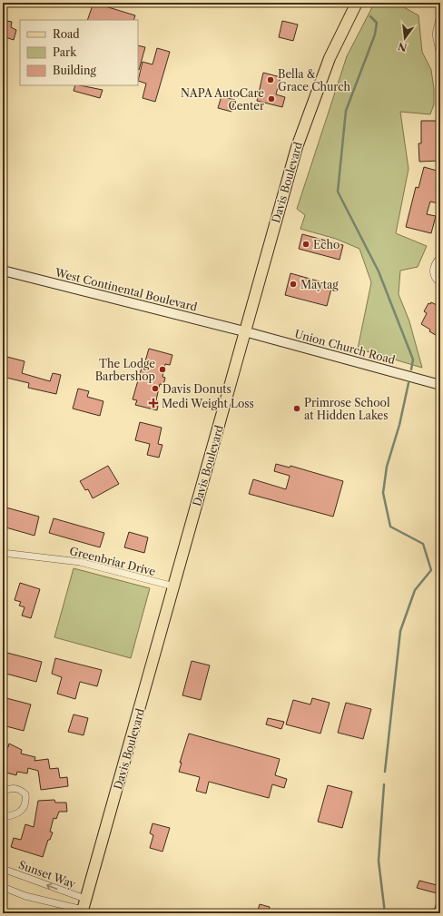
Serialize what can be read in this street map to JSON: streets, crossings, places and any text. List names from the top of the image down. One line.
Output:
{"streets":{"main road":["Davis Boulevard","West Continental Boulevard","Union Church Road"],"street":["Greenbriar Drive","Sunset Way"]},"crossings":[["Davis Boulevard","West Continental Boulevard"],["Davis Boulevard","Union Church Road"],["Davis Boulevard","Greenbriar Drive"],["Davis Boulevard","Sunset Way"],["West Continental Boulevard","Union Church Road"]],"places":{"other":["Bella & Grace Church","NAPA AutoCare Center","Echo","Maytag","The Lodge Barbershop","Davis Donuts","Primrose School at Hidden Lakes"],"health":["Medi Weight Loss"]},"legend":["Road","Park","Building"],"north":"bottom"}
